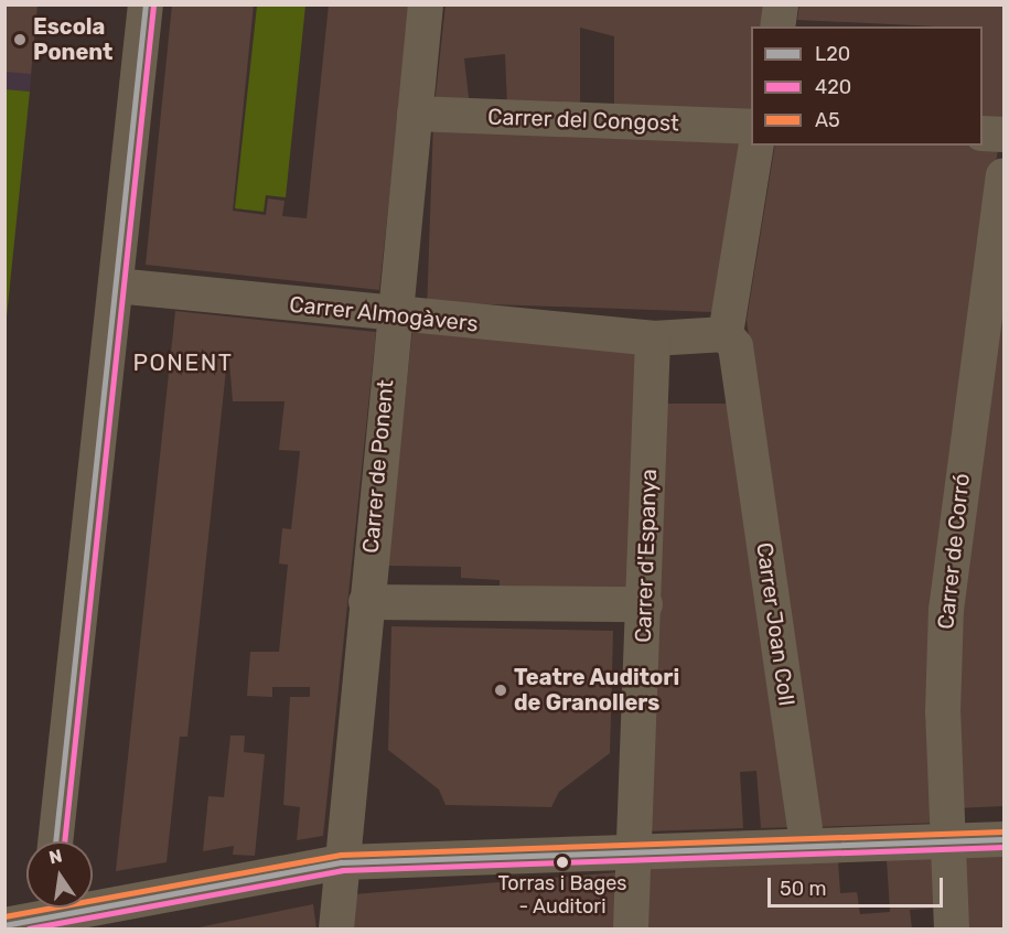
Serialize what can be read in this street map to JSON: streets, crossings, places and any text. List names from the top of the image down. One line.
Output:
{"streets":{"street":["Carrer del Congost","Carrer Almogàvers","Carrer de Ponent","Carrer de Corró","Carrer d'Espanya","Carrer Joan Coll"]},"crossings":[["Carrer del Congost","Carrer de Ponent"],["Carrer Almogàvers","Carrer de Ponent"],["Carrer Almogàvers","Carrer d'Espanya"],["Carrer Almogàvers","Carrer Joan Coll"]],"districts":["PONENT"],"places":["Escola Ponent","Teatre Auditori de Granollers","Torras i Bages - Auditori"],"lines":["transit line L20","transit line 420","transit line A5"],"legend":["L20","420","A5"],"scale_bar":"50 m","north":"top"}
